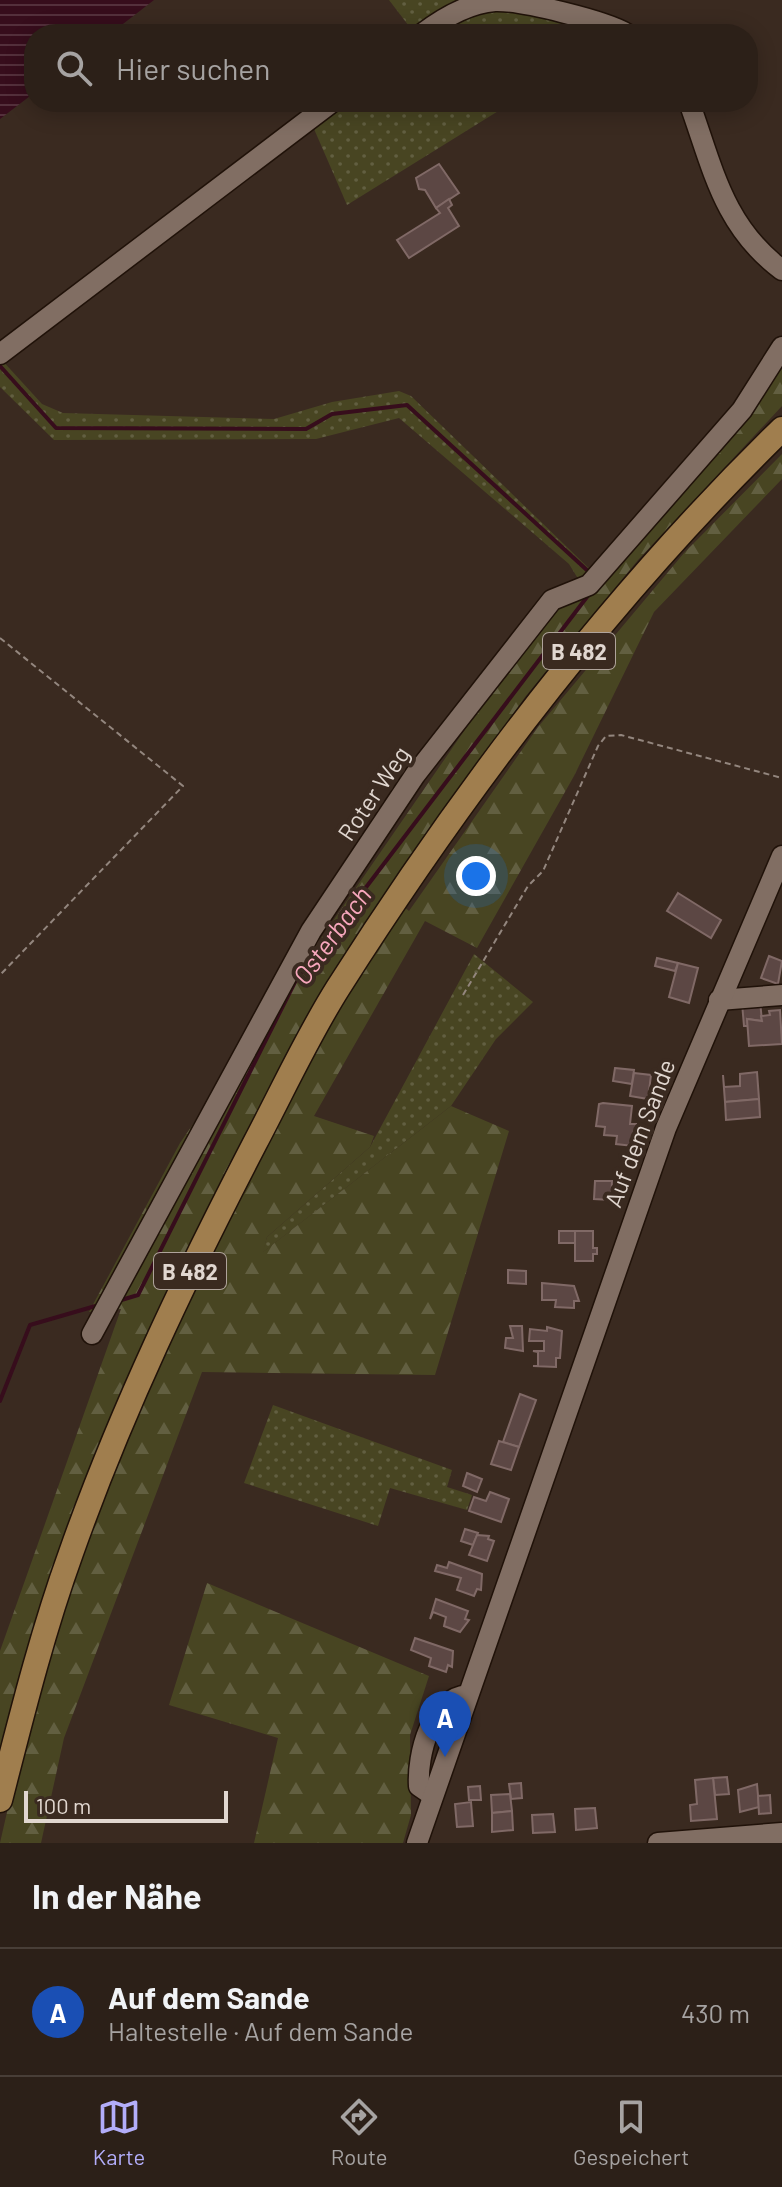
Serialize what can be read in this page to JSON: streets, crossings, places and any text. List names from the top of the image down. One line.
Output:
{"streets":{"main road":["B 482"],"street":["Roter Weg","Auf dem Sande"]},"water":["Osterbach"],"scale_bar":"100 m","page":{"search":"Hier suchen","pins":"A","scale":"100 m","heading":"In der Nähe","list":[{"mark":"A","name":"Auf dem Sande","note":"Haltestelle · Auf dem Sande","value":"430 m"}],"nav":["Karte","Route","Gespeichert"]}}
